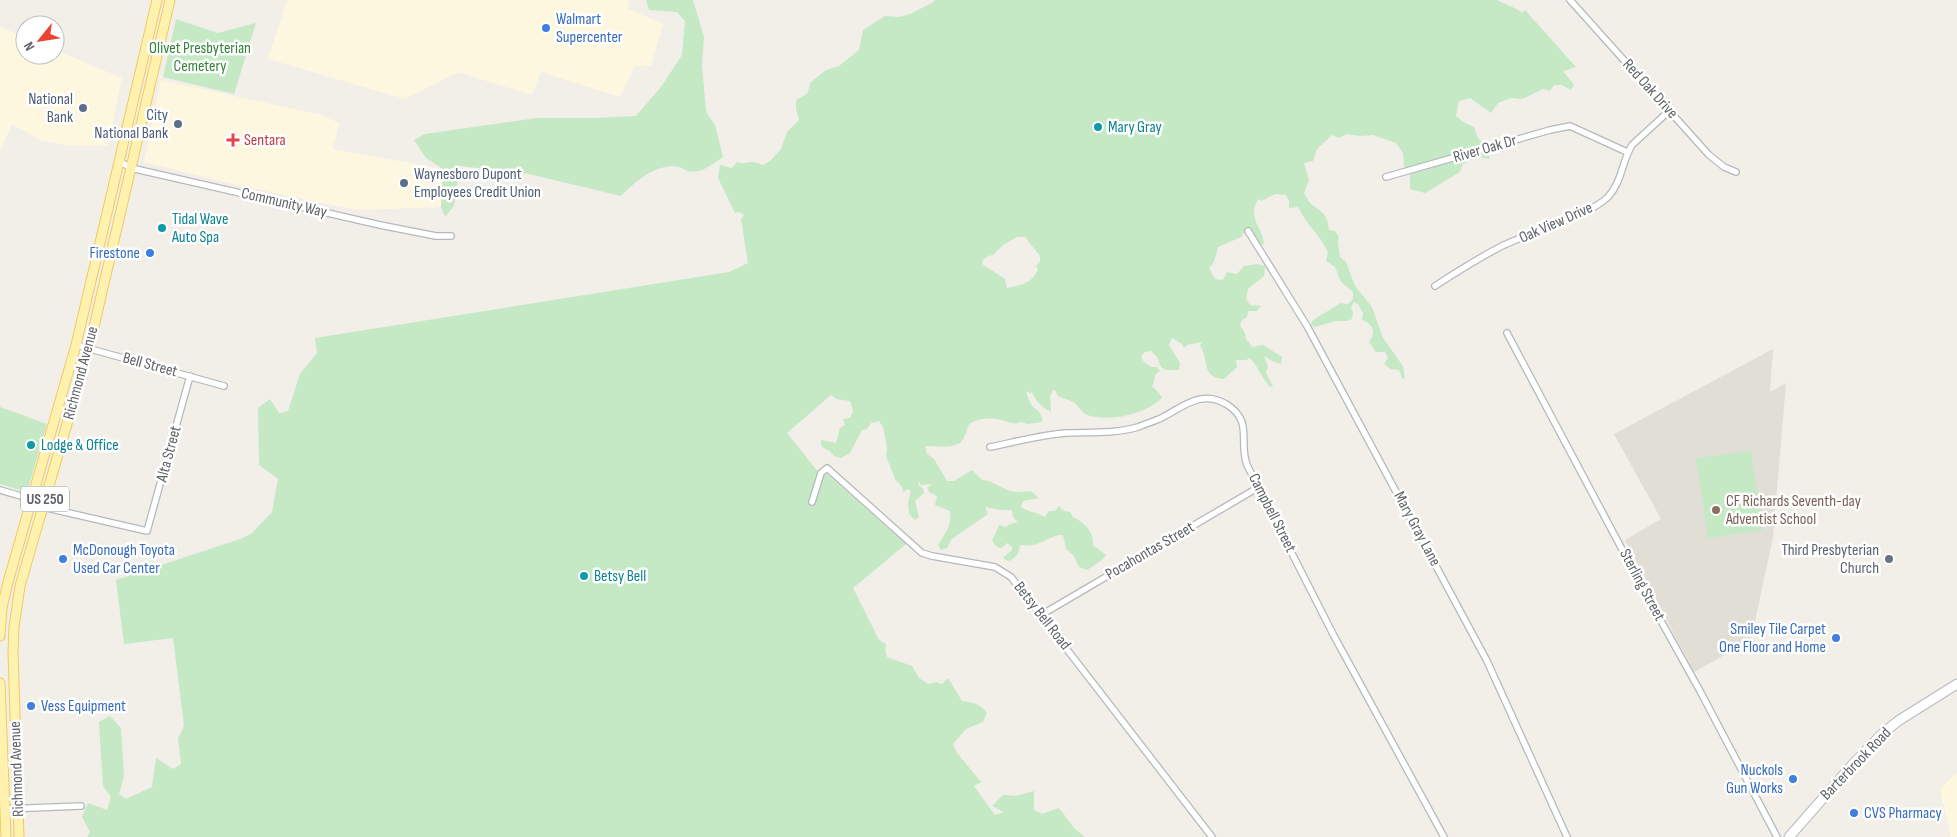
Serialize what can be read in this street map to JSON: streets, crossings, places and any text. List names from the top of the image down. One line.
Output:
{"streets":{"main road":["Richmond Avenue","US 250"],"street":["Red Oak Drive","River Oak Dr","Community Way","Oak View Drive","Bell Street","Alta Street","Campbell Street","Mary Gray Lane","Pocahontas Street","Sterling Street","Betsy Bell Road","Barterbrook Road"]},"crossings":[["Red Oak Drive","Oak View Drive"],["River Oak Dr","Oak View Drive"],["Community Way","Richmond Avenue"],["Bell Street","Richmond Avenue"],["Bell Street","Alta Street"],["Richmond Avenue","Alta Street"],["Campbell Street","Pocahontas Street"],["Pocahontas Street","Betsy Bell Road"]],"parks":["Olivet Presbyterian Cemetery"],"places":{"other":["Walmart Supercenter","National Bank","City National Bank","Mary Gray","Waynesboro Dupont Employees Credit Union","Tidal Wave Auto Spa","Firestone","Lodge & Office","CF Richards Seventh-day Adventist School","McDonough Toyota Used Car Center","Third Presbyterian Church","Betsy Bell","Smiley Tile Carpet One Floor and Home","Vess Equipment","Nuckols Gun Works","CVS Pharmacy"],"health":["Sentara"]},"north":"bottom left"}
